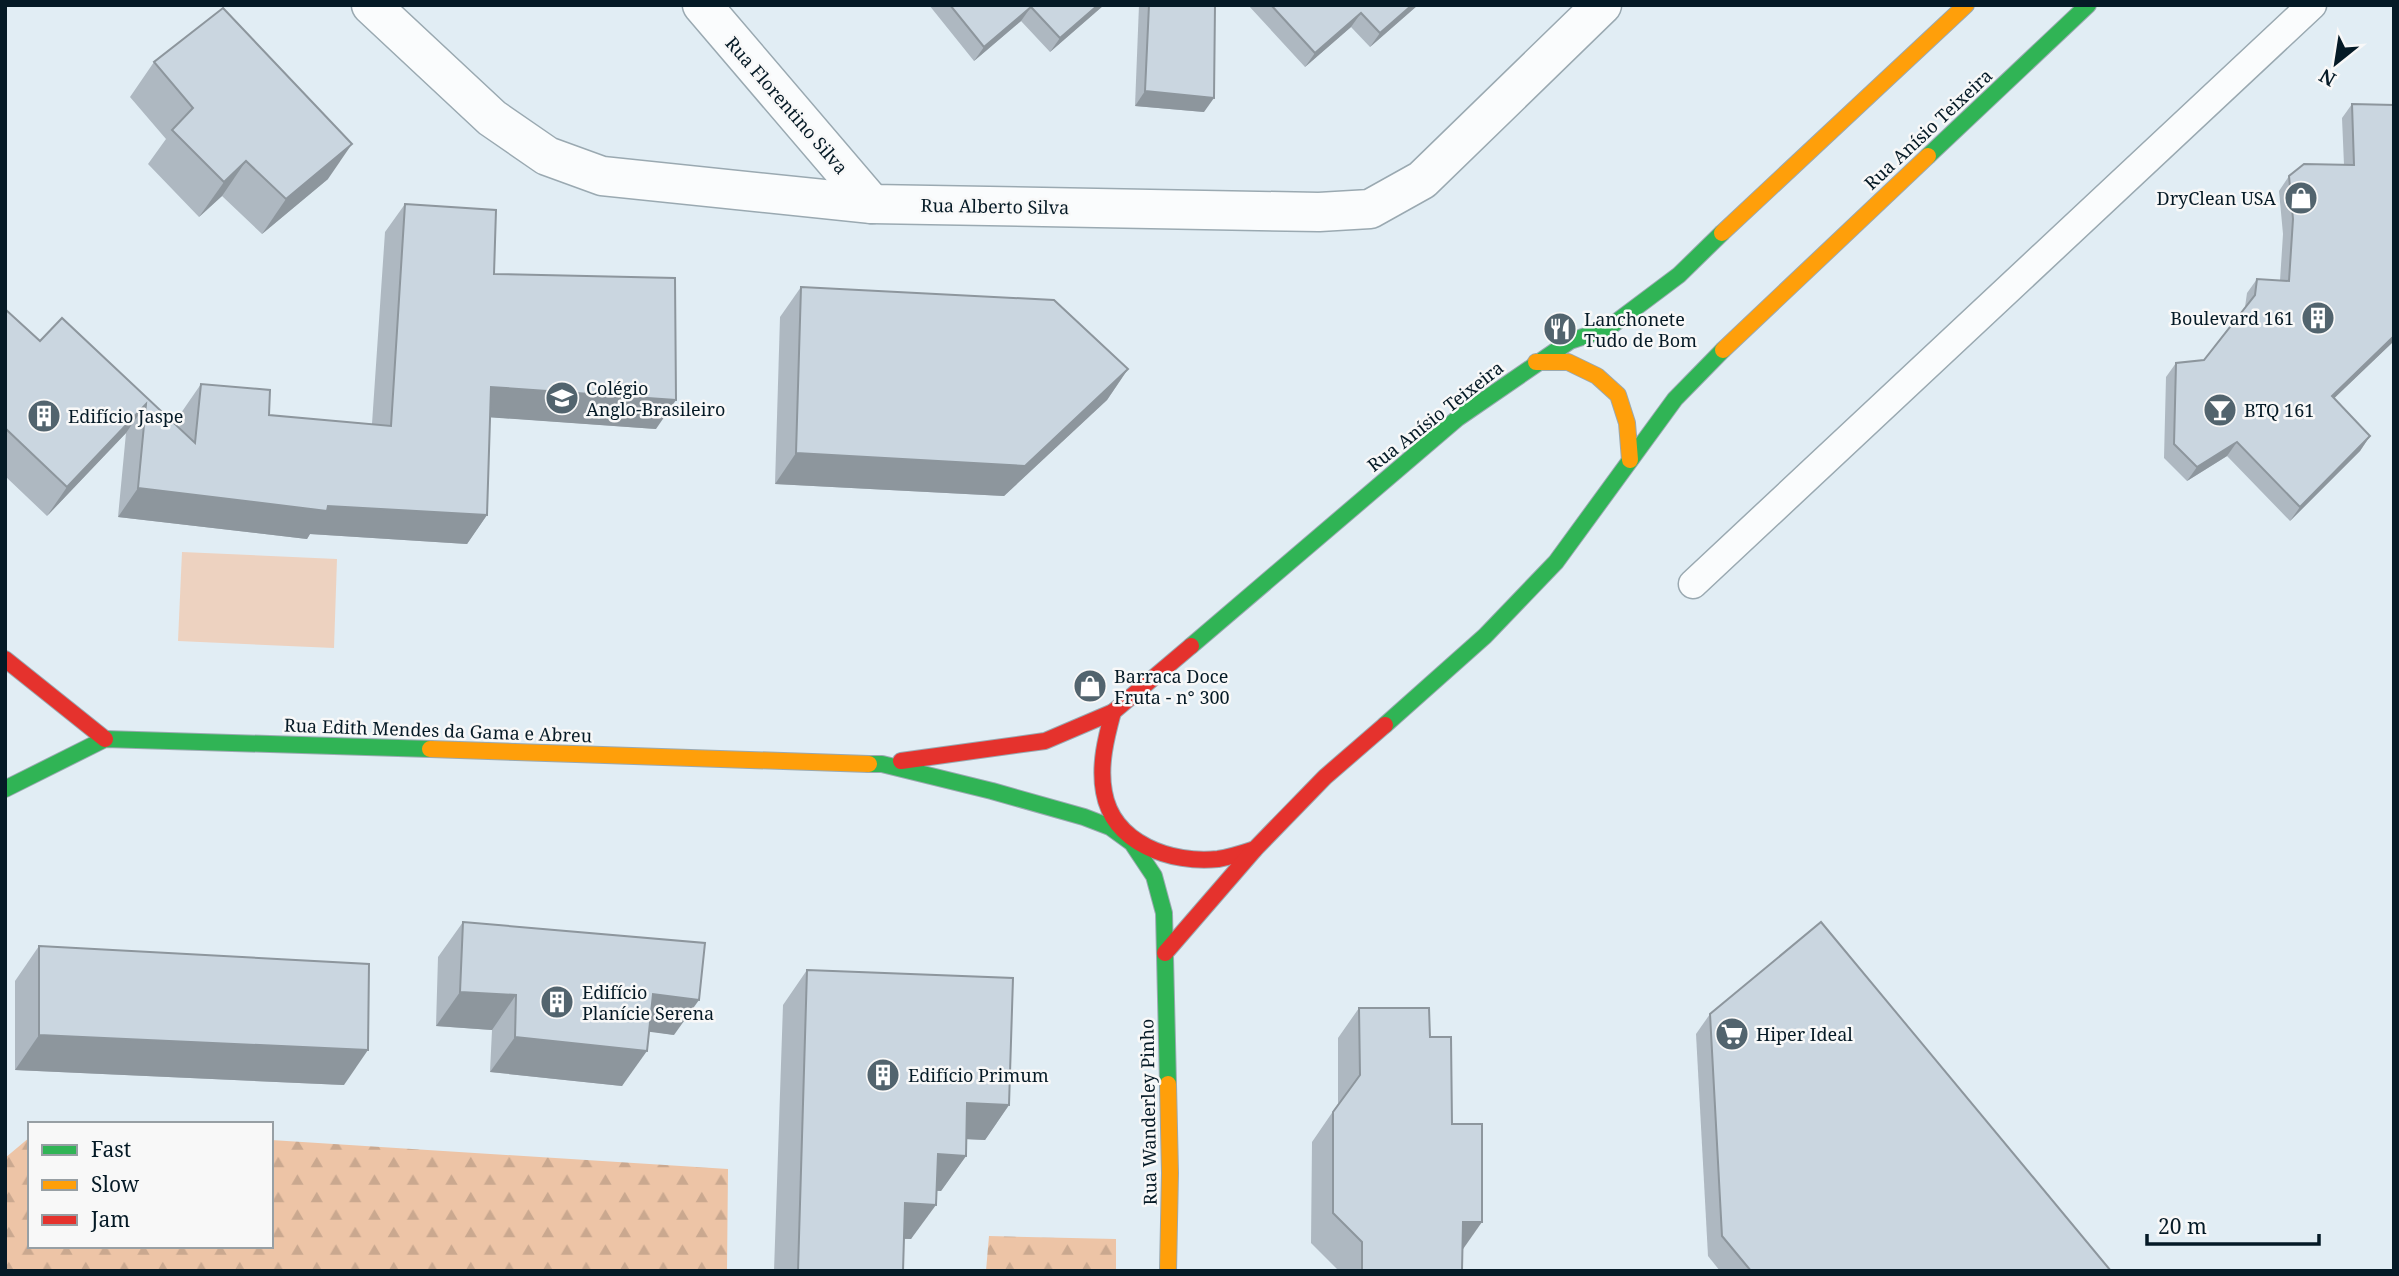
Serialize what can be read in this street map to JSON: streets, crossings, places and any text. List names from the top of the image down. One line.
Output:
{"streets":{"street":["Rua Florentino Silva","Rua Anísio Teixeira","Rua Alberto Silva","Rua Edith Mendes da Gama e Abreu","Rua Wanderley Pinho"]},"crossings":[["Rua Florentino Silva","Rua Alberto Silva"],["Rua Anísio Teixeira","Rua Edith Mendes da Gama e Abreu"],["Rua Anísio Teixeira","Rua Wanderley Pinho"]],"places":{"shop":["DryClean USA","Barraca Doce Fruta - n° 300"],"building":["Boulevard 161","Edifício Jaspe","Edifício Planície Serena","Edifício Primum"],"restaurant":["Lanchonete Tudo de Bom"],"school or university":["Colégio Anglo-Brasileiro"],"bar":["BTQ 161"],"supermarket":["Hiper Ideal"]},"legend":["Fast","Slow","Jam"],"scale_bar":"20 m","north":"bottom left"}
